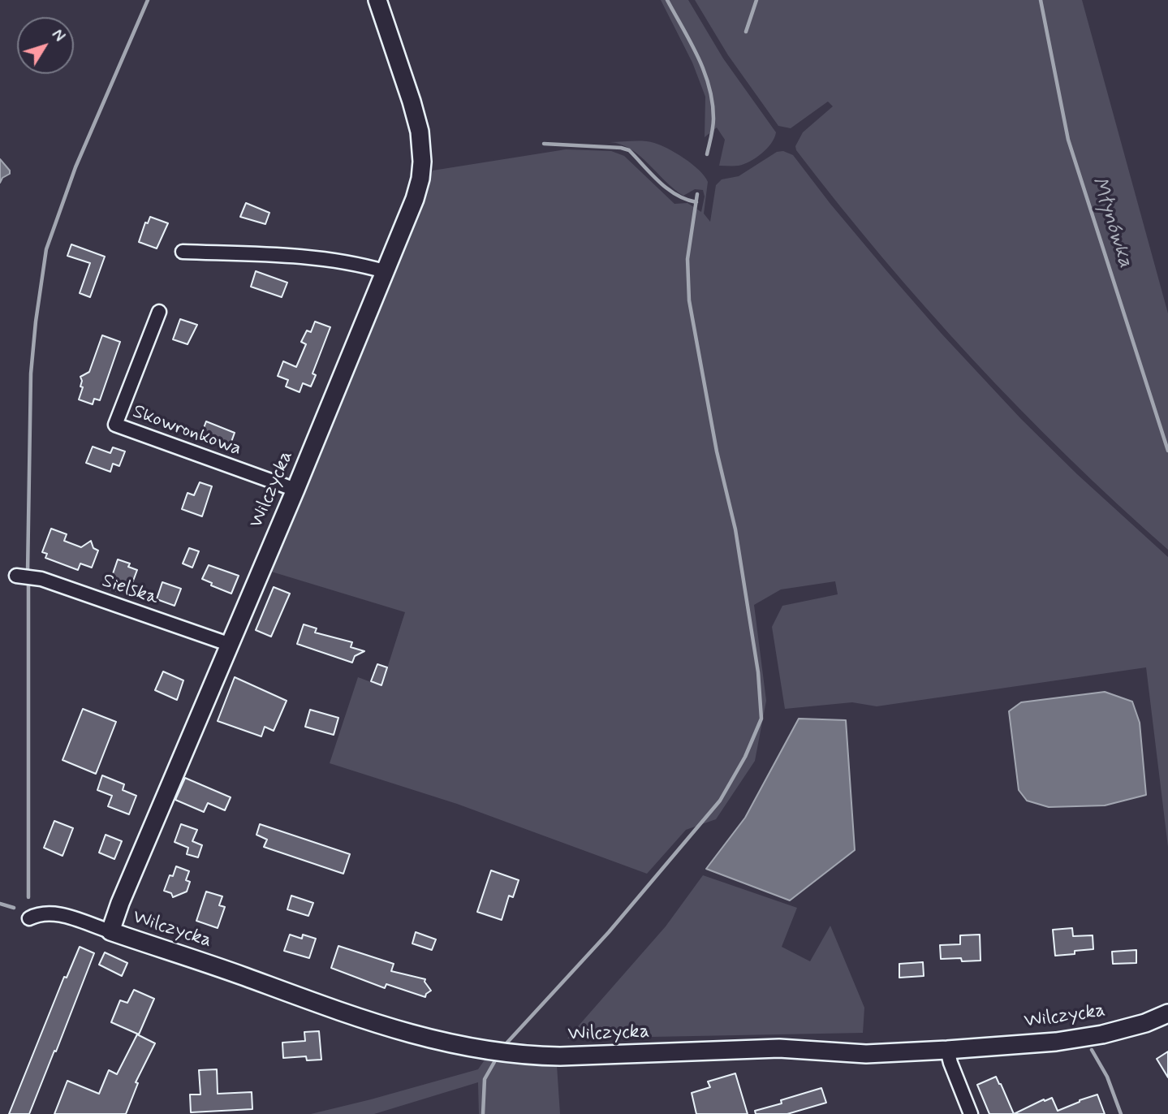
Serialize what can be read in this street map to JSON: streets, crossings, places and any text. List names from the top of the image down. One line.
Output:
{"streets":{"street":["Skowronkowa","Wilczycka","Sielska"]},"crossings":[["Skowronkowa","Wilczycka"],["Wilczycka","Sielska"]],"water":["Młynówka"],"north":"top right"}
